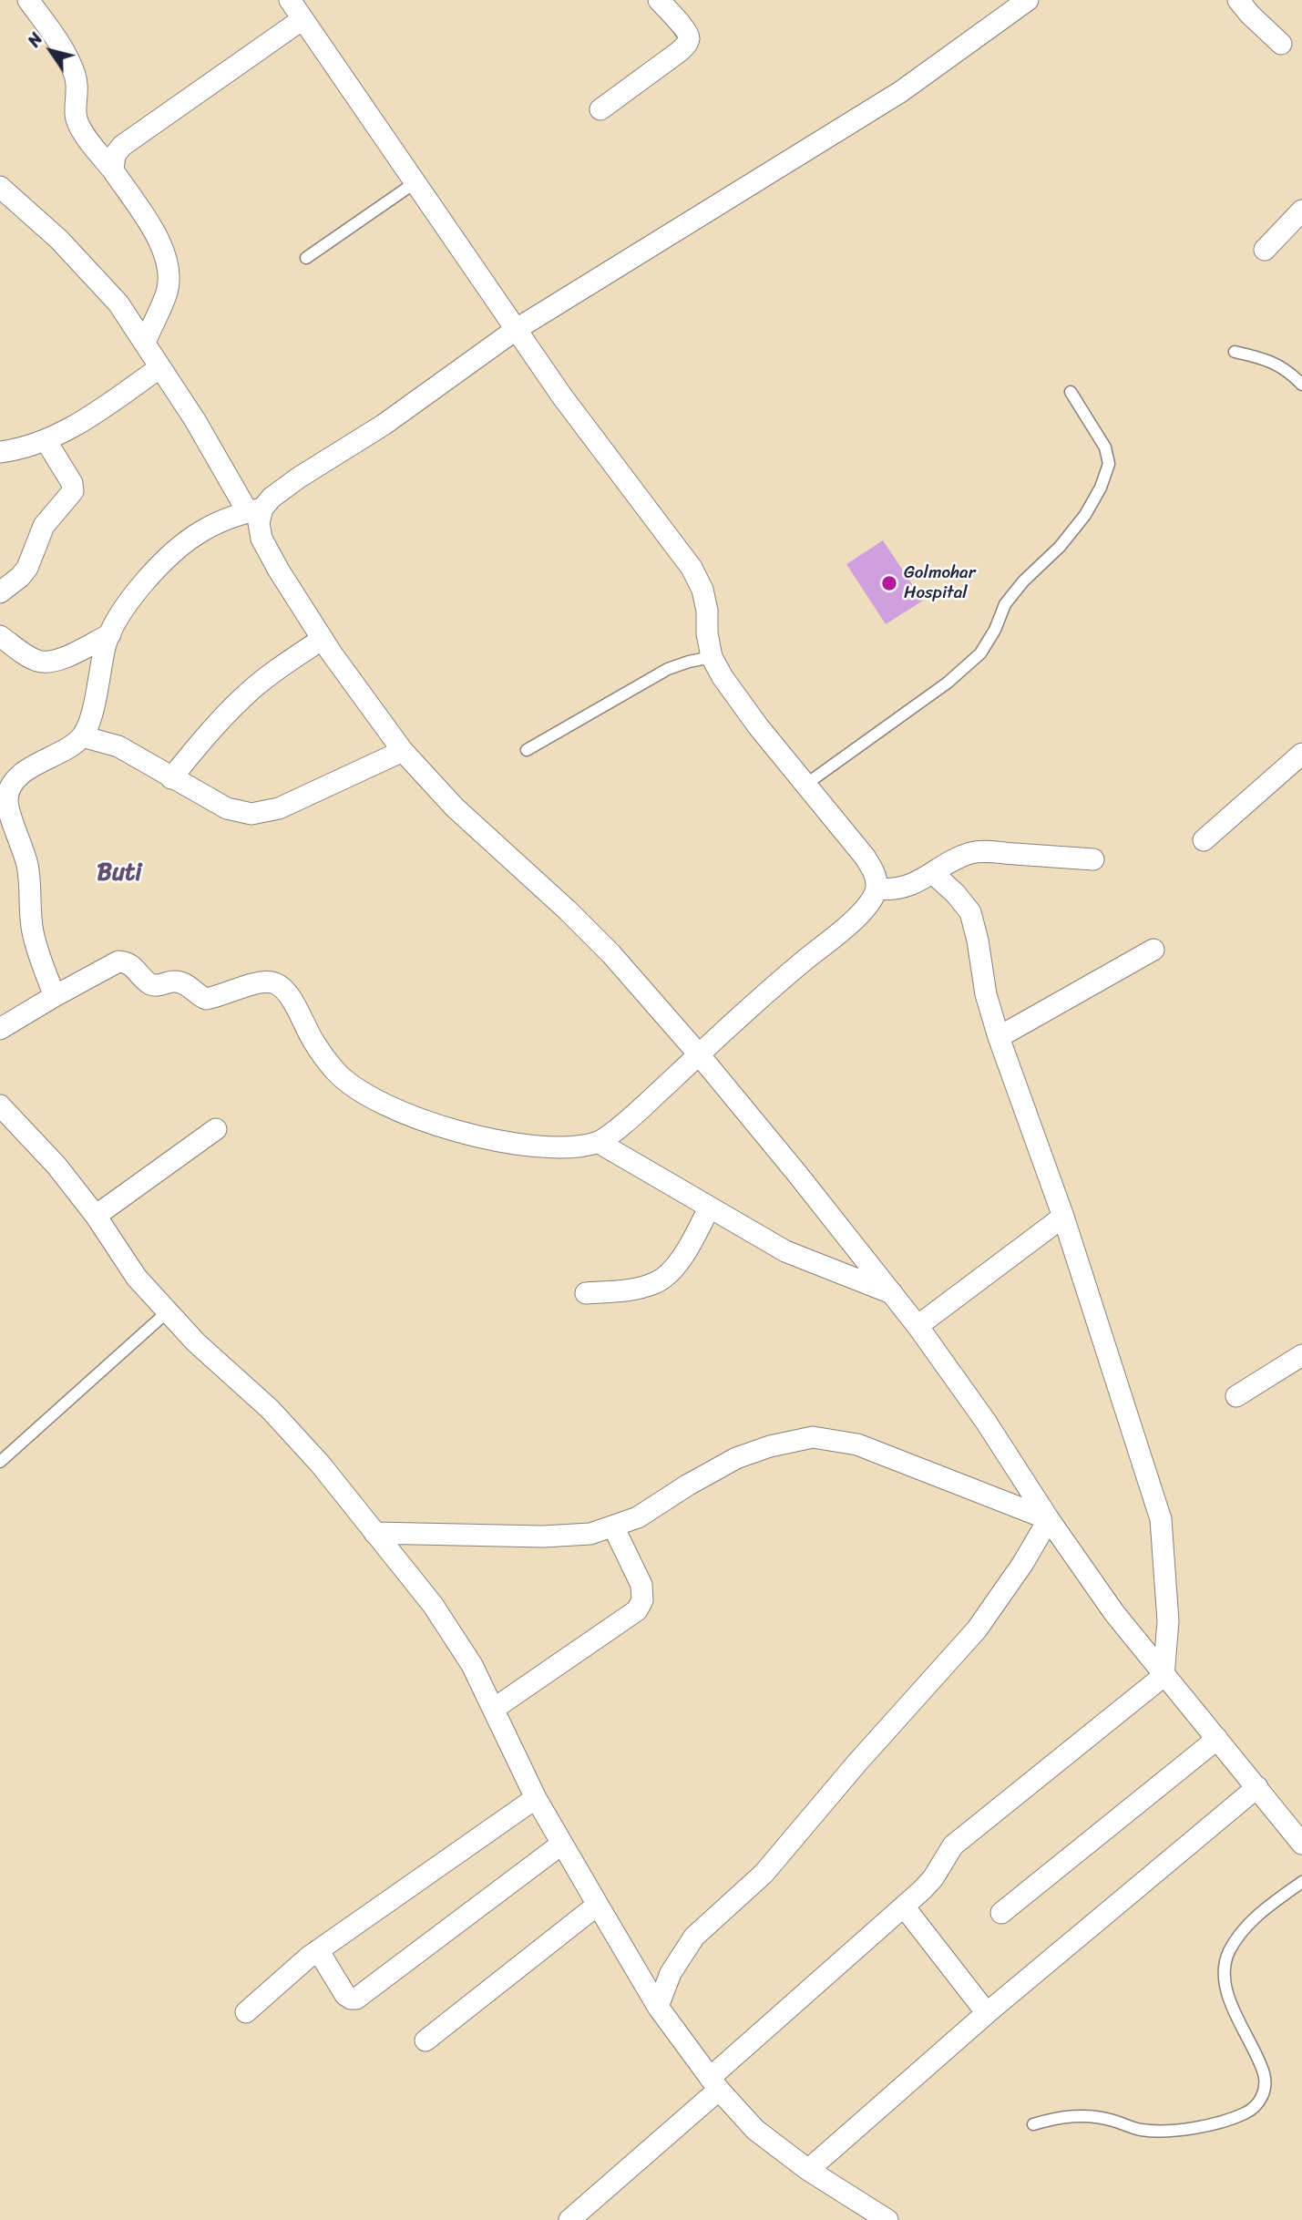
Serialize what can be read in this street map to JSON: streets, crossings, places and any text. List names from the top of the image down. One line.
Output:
{"districts":["Buti"],"places":["Golmohar Hospital"],"north":"top left"}
